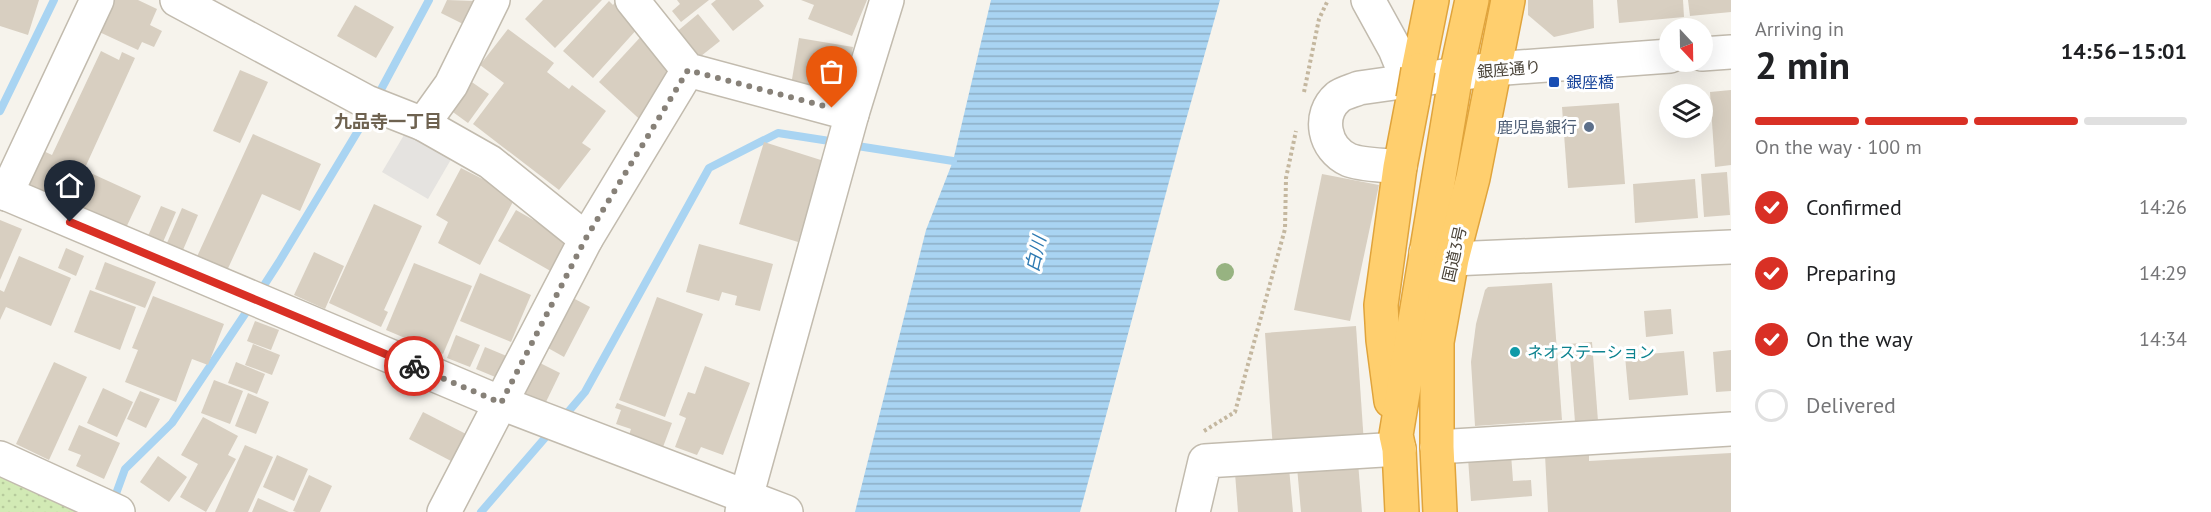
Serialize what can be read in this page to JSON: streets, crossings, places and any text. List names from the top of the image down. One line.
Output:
{"streets":{"highway":["国道3号"],"street":["銀座通り"]},"crossings":[["銀座通り","国道3号"]],"districts":["九品寺一丁目"],"water":["白川"],"places":{"transit":["銀座橋"],"other":["鹿児島銀行","ネオステーション"]},"north":"bottom","page":{"heading":["2 min","Arriving in","14:56–15:01"],"bar":"On the way · 100 m","list":[["Confirmed","14:26"],["Preparing","14:29"],["On the way","14:34"],"Delivered"]}}
